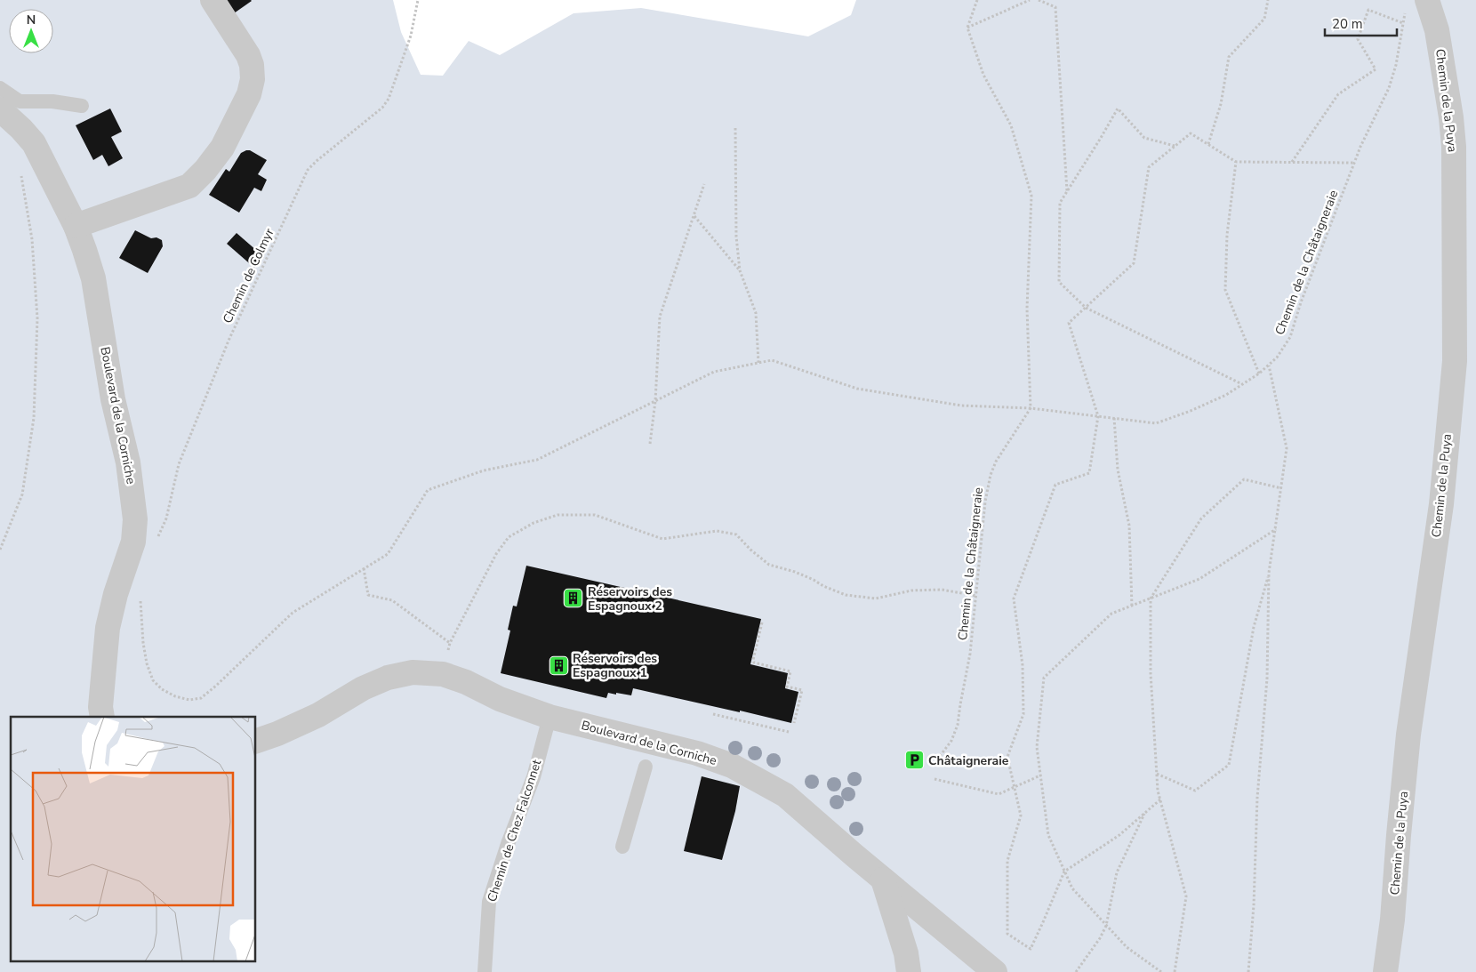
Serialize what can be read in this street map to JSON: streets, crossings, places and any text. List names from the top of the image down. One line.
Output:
{"streets":{"street":["Chemin de la Puya","Boulevard de la Corniche"],"lane":["Chemin de Chez Falconnet"],"path":["Chemin de la Châtaigneraie","Chemin de Colmyr"]},"crossings":[["Chemin de la Puya","Chemin de la Châtaigneraie"],["Boulevard de la Corniche","Chemin de Chez Falconnet"]],"places":{"building":["Réservoirs des Espagnoux 2","Réservoirs des Espagnoux 1"],"parking":["Châtaigneraie"]},"scale_bar":"20 m","north":"top"}
